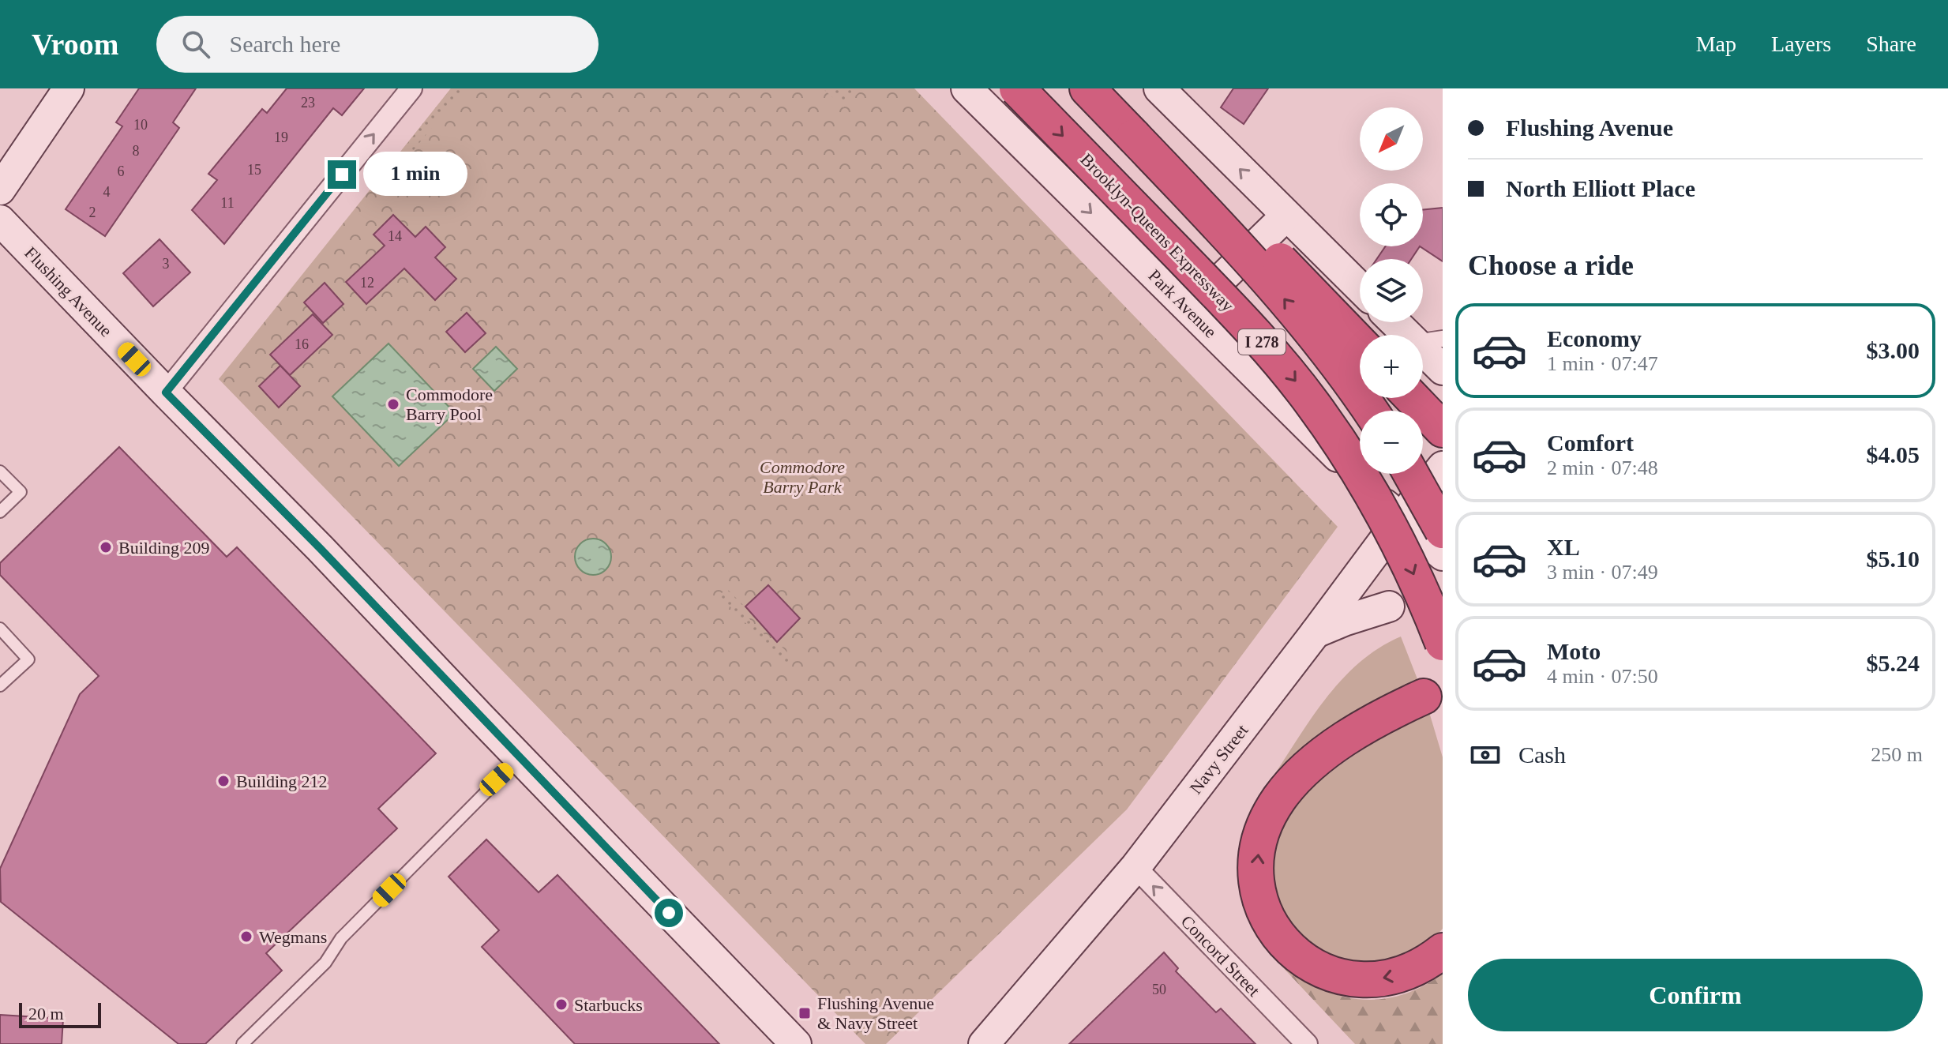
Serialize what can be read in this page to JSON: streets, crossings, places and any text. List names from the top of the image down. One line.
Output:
{"streets":{"highway":["Brooklyn-Queens Expressway","I 278"],"main road":["Flushing Avenue","Park Avenue","Navy Street"],"street":["Concord Street"]},"crossings":[["Park Avenue","Navy Street"],["Navy Street","Concord Street"]],"one_way":["Concord Street"],"parks":["Commodore Barry Park"],"places":{"other":["Commodore Barry Pool","Building 209","Building 212","Wegmans","Starbucks"],"transit":["Flushing Avenue & Navy Street"]},"house_numbers":["23","10","19","8","15","6","4","11","2","14","3","12","16","50"],"scale_bar":"20 m","north":"bottom left","page":{"header":"Vroom","search":"Search here","nav":["Map","Layers","Share"],"banner":["Flushing Avenue","North Elliott Place"],"map_buttons":["+","−"],"bubble":"1 min","heading":"Choose a ride","list":[{"name":"Economy","note":"1 min · 07:47","value":"$3.00"},{"name":"Comfort","note":"2 min · 07:48","value":"$4.05"},{"name":"XL","note":"3 min · 07:49","value":"$5.10"},{"name":"Moto","note":"4 min · 07:50","value":"$5.24"}],"pay":["Cash","250 m"],"buttons":"Confirm","scale":"20 m"}}
